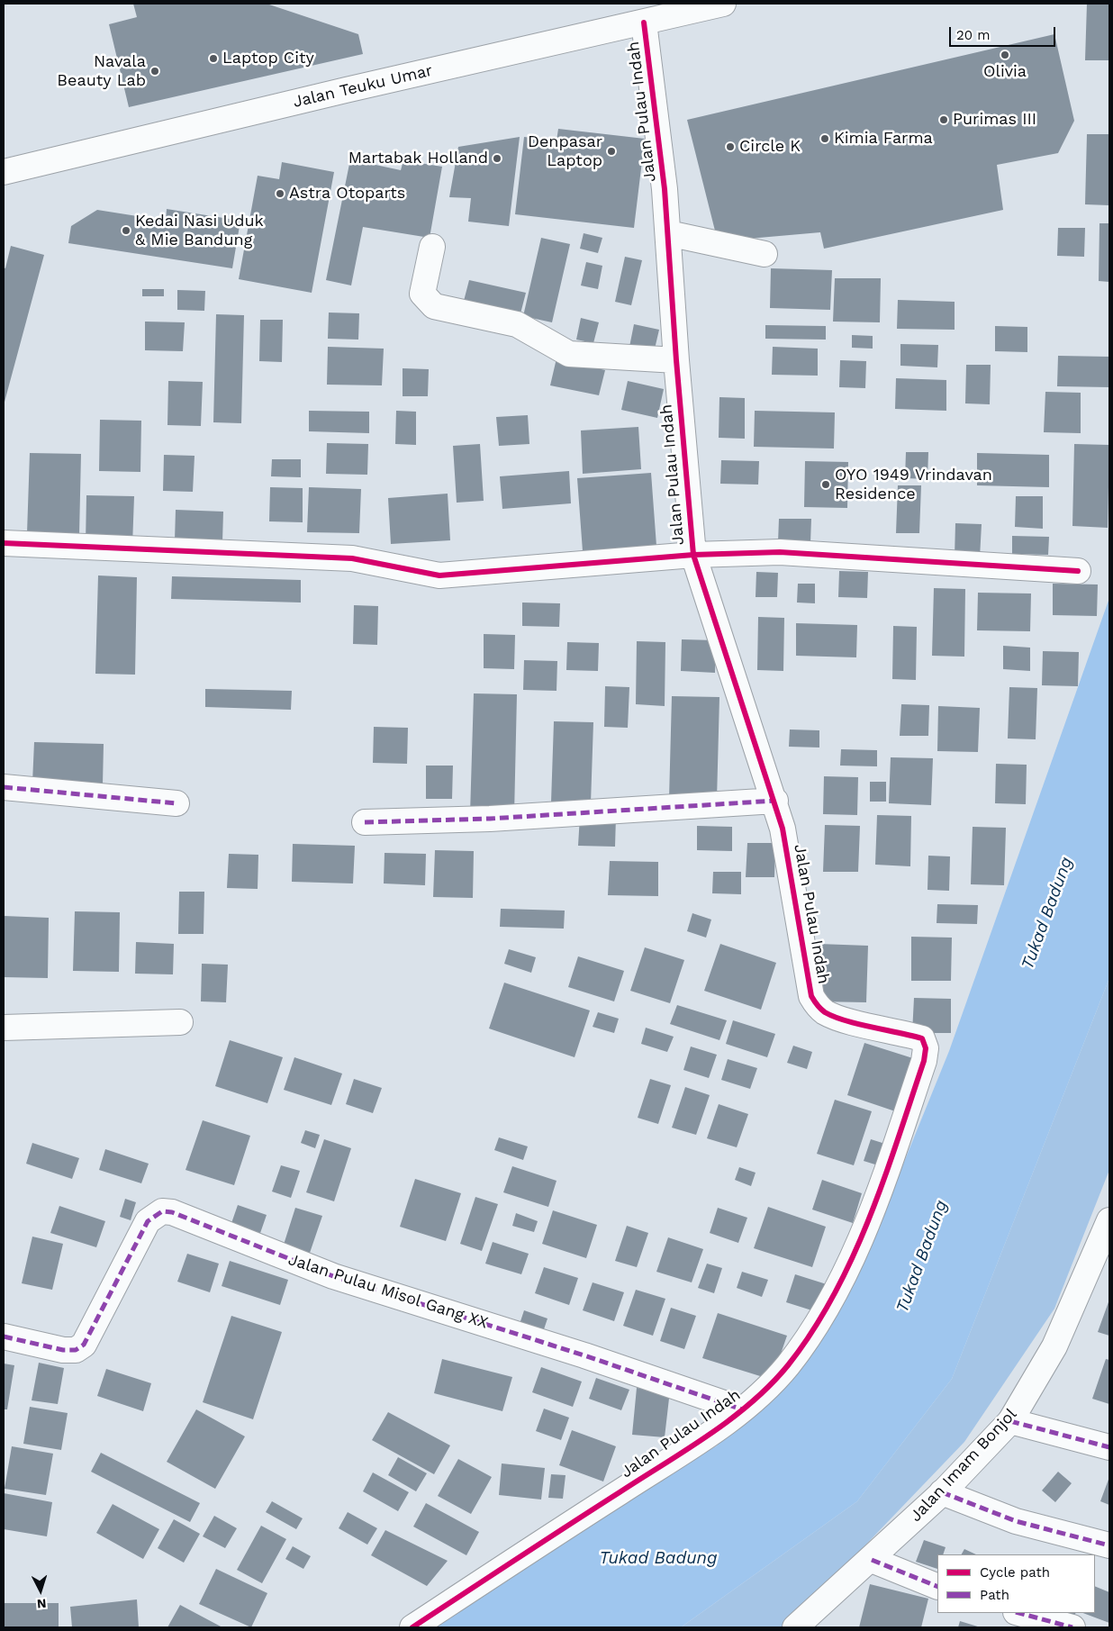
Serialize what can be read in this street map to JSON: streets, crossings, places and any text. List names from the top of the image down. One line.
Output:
{"streets":{"main road":["Jalan Teuku Umar","Jalan Pulau Indah","Jalan Pulau Misol Gang XX","Jalan Imam Bonjol"]},"crossings":[["Jalan Teuku Umar","Jalan Pulau Indah"],["Jalan Pulau Indah","Jalan Pulau Misol Gang XX"]],"water":["Tukad Badung"],"places":["Olivia","Laptop City","Navala Beauty Lab","Purimas III","Kimia Farma","Circle K","Denpasar Laptop","Martabak Holland","Astra Otoparts","Kedai Nasi Uduk & Mie Bandung","OYO 1949 Vrindavan Residence"],"legend":["Cycle path","Path"],"scale_bar":"20 m","north":"bottom"}
